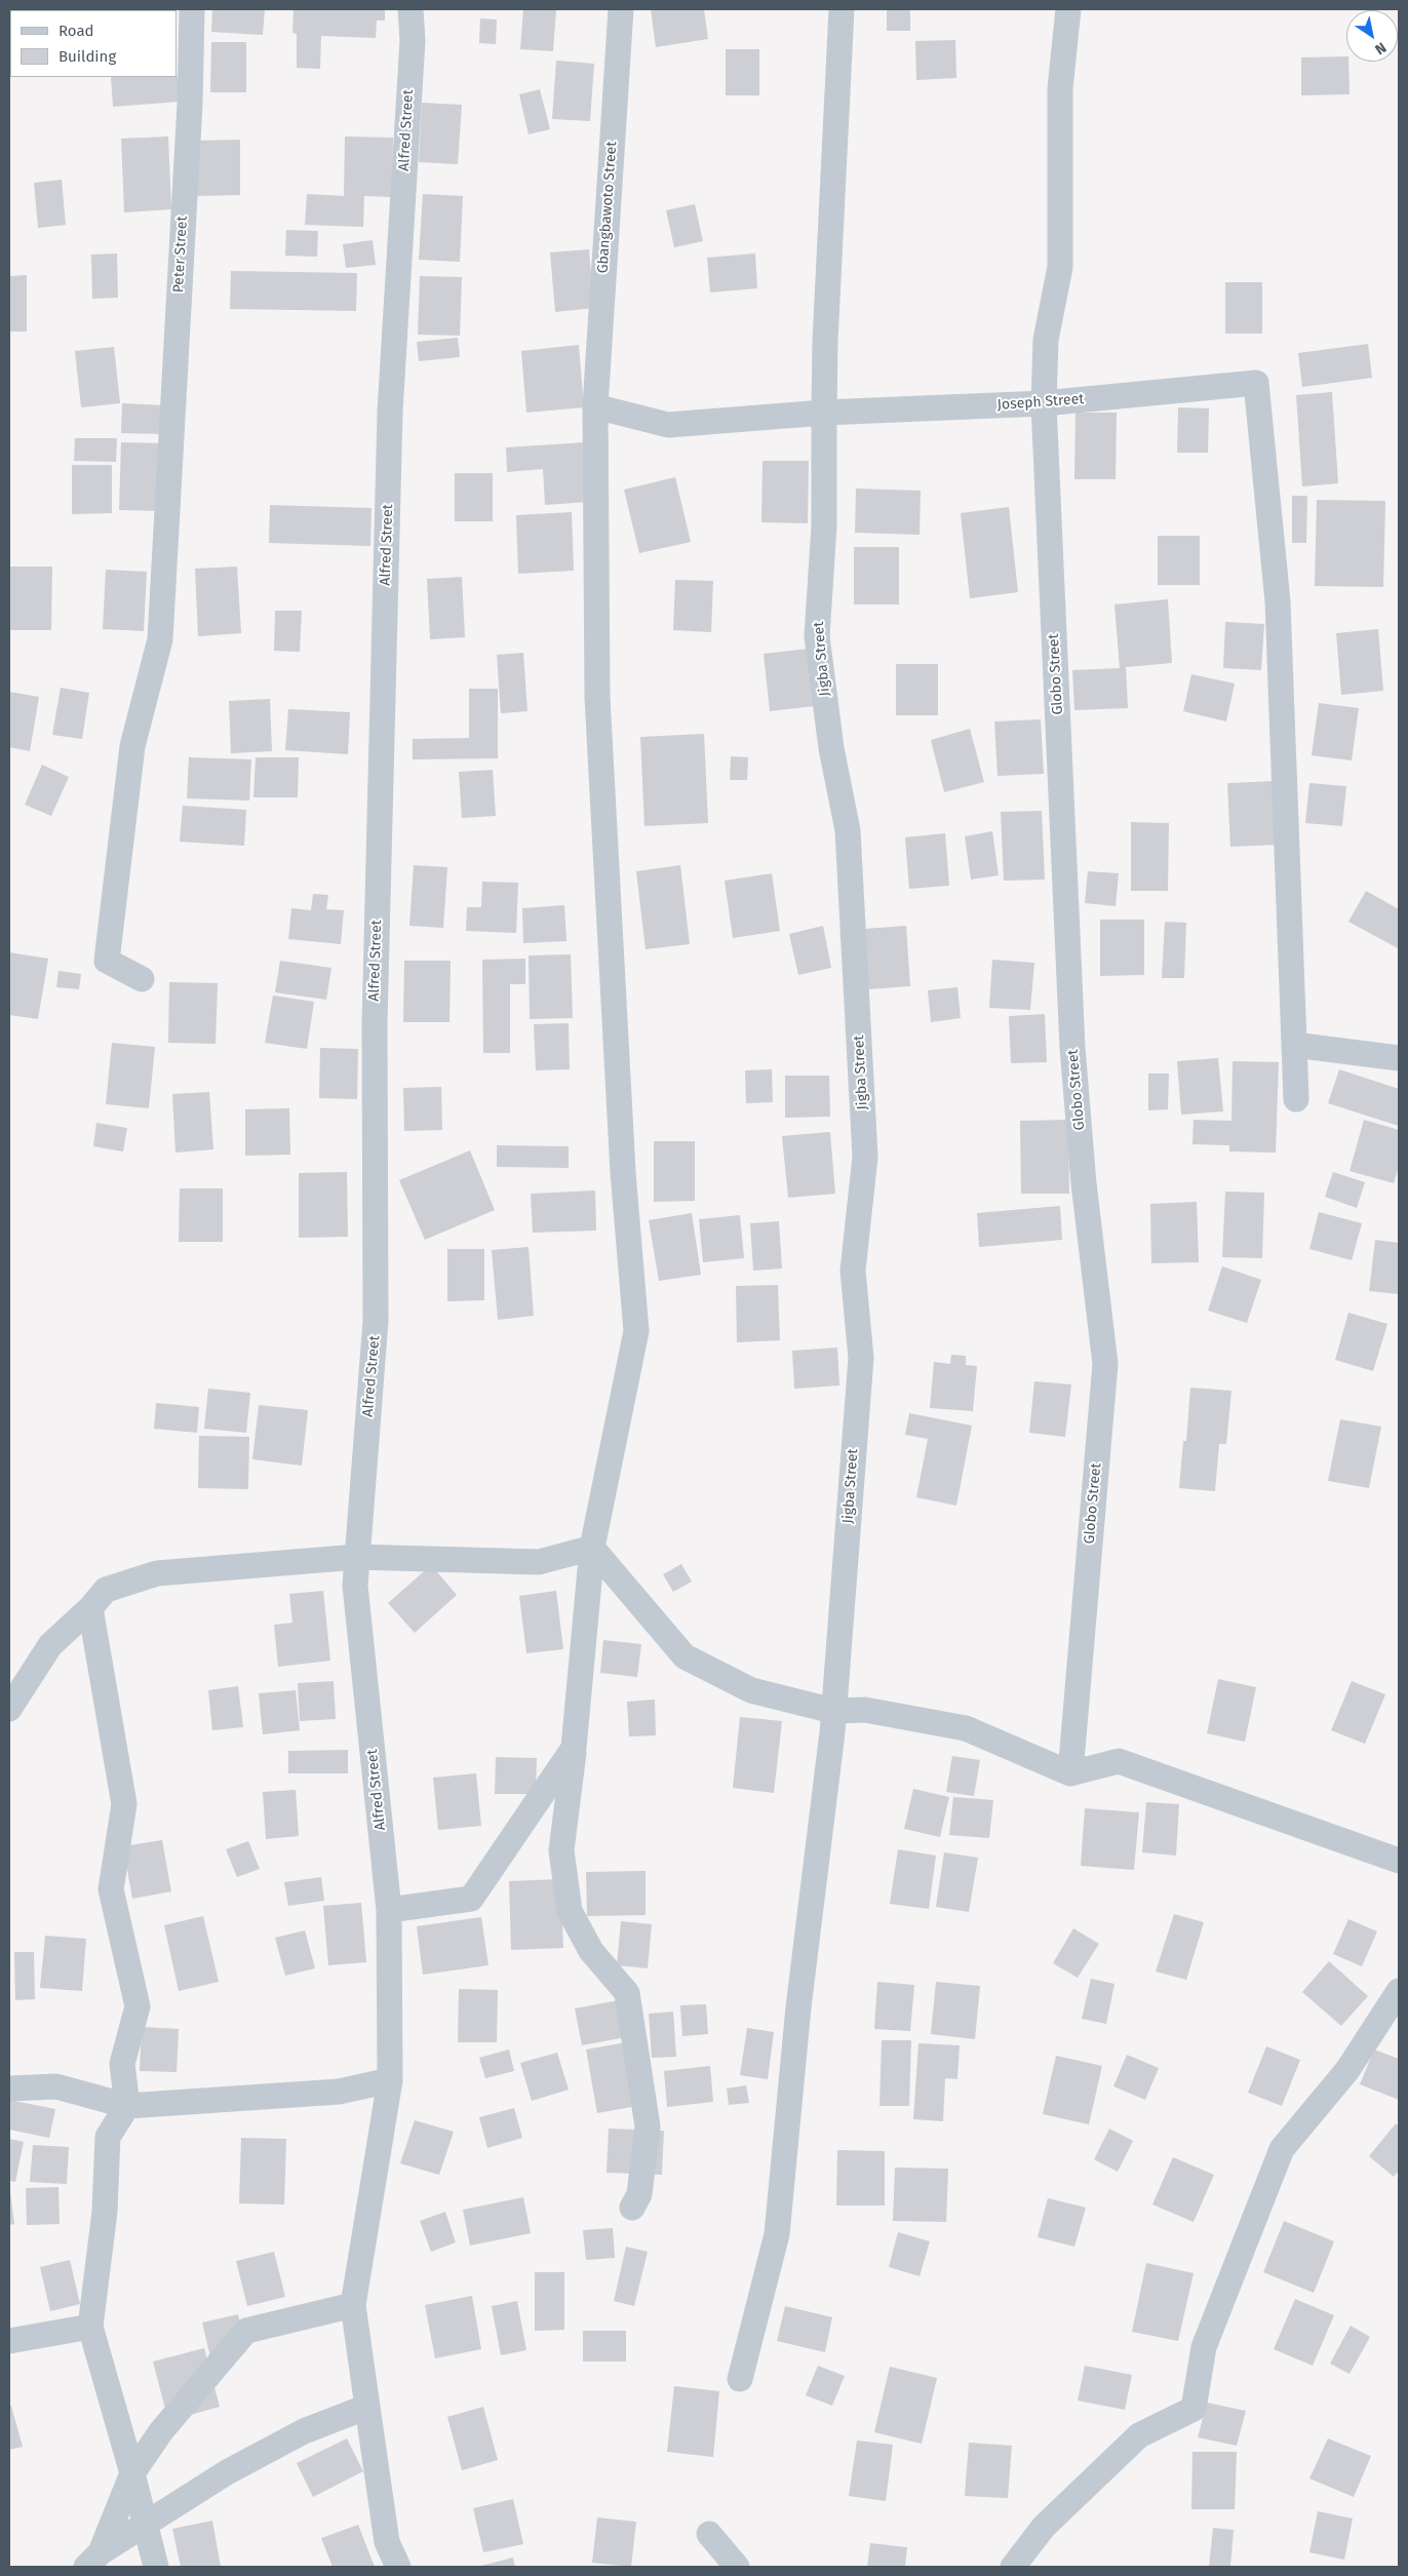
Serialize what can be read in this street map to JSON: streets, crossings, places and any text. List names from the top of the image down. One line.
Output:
{"streets":{"street":["Alfred Street","Gbangbawoto Street","Peter Street","Joseph Street","Jigba Street","Globo Street"]},"crossings":[["Gbangbawoto Street","Joseph Street"],["Joseph Street","Jigba Street"],["Joseph Street","Globo Street"]],"legend":["Road","Building"],"north":"bottom right"}
